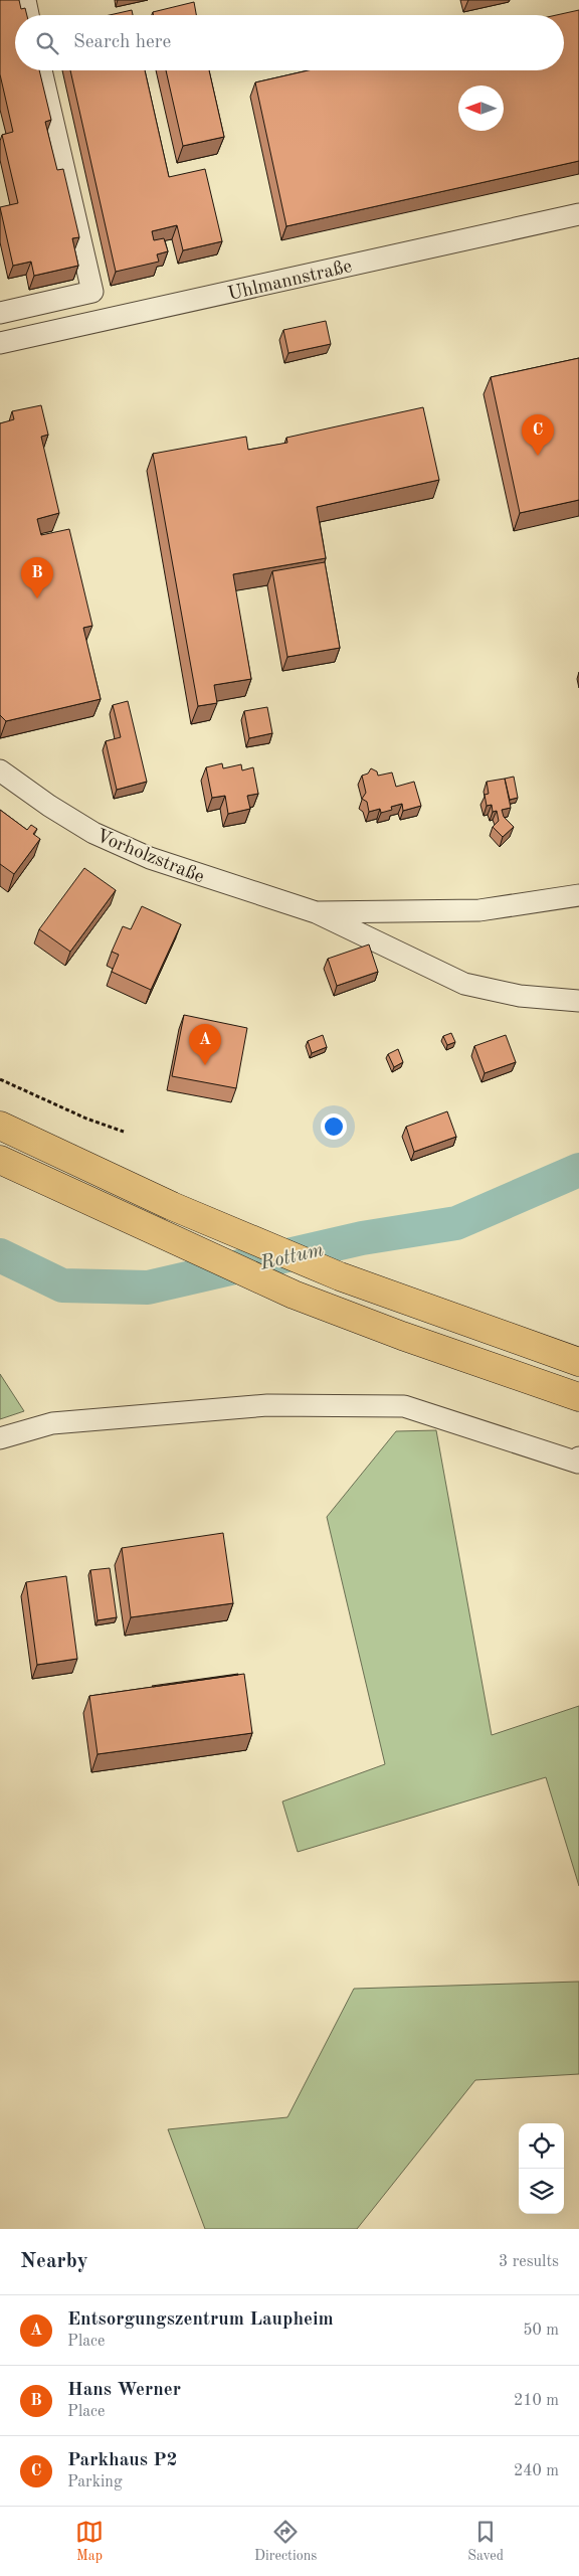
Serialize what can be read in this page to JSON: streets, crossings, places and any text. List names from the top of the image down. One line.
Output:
{"streets":{"street":["Uhlmannstraße","Vorholzstraße"]},"water":["Rottum"],"north":"left","page":{"search":"Search here","pins":["C","B","A"],"heading":["Nearby","3 results"],"list":[{"mark":"A","name":"Entsorgungszentrum Laupheim","note":"Place","value":"50 m"},{"mark":"B","name":"Hans Werner","note":"Place","value":"210 m"},{"mark":"C","name":"Parkhaus P2","note":"Parking","value":"240 m"}],"nav":["Map","Directions","Saved"]}}
